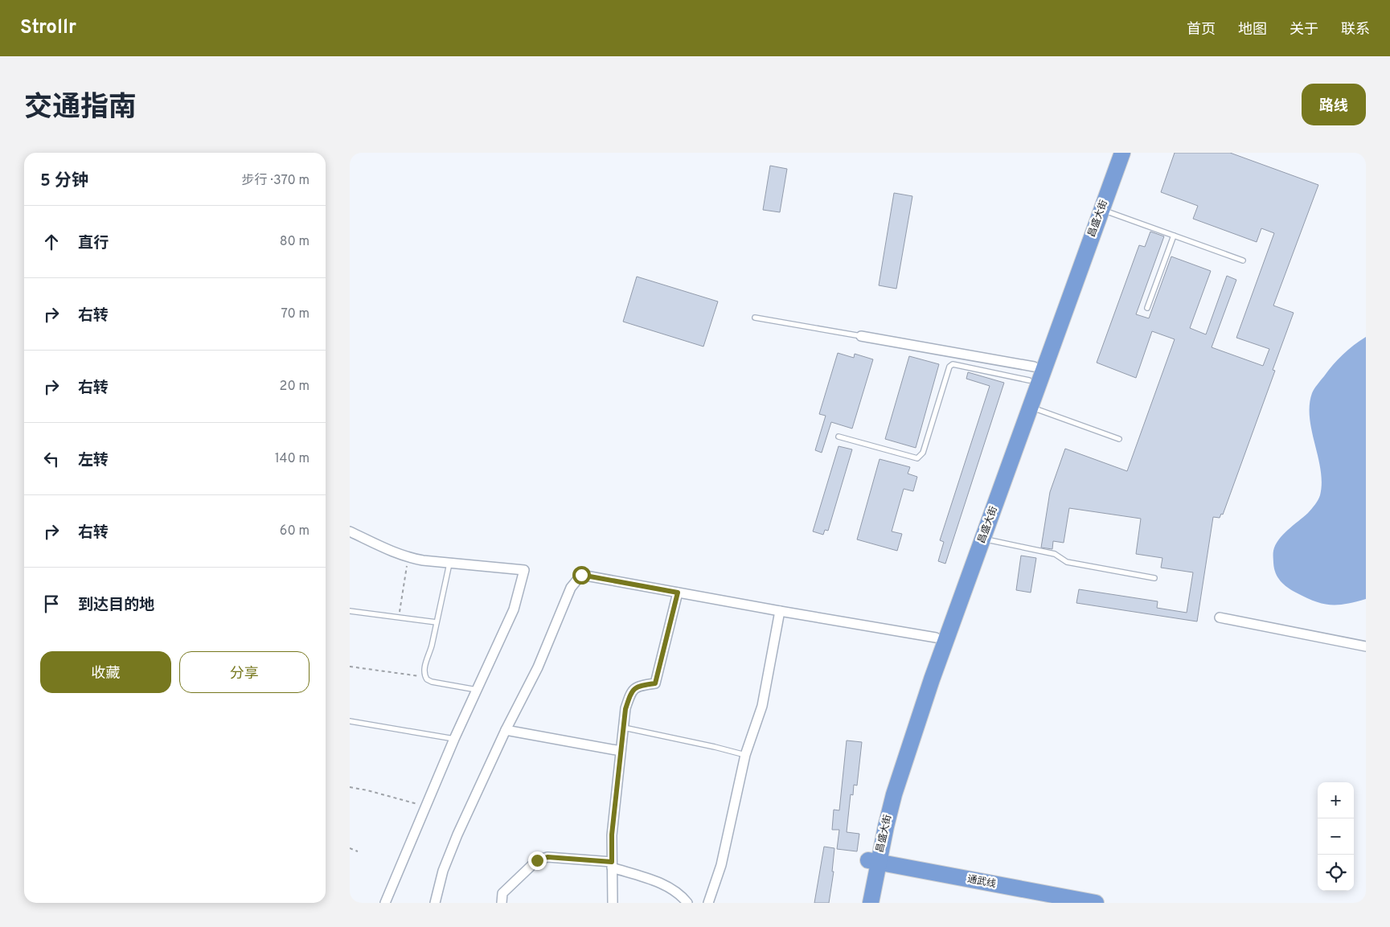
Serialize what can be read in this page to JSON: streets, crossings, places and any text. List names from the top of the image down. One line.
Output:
{"streets":{"highway":["昌盛大街","通武线"]},"crossings":[["昌盛大街","通武线"]],"page":{"header":"Strollr","nav":["首页","地图","关于","联系"],"title":"交通指南","buttons":["路线",["收藏","分享"]],"heading":["5 分钟","步行 · 370 m"],"list":[["直行","80 m"],["右转","70 m"],["右转","20 m"],["左转","140 m"],["右转","60 m"],"到达目的地"],"map_buttons":["+","−"]}}
